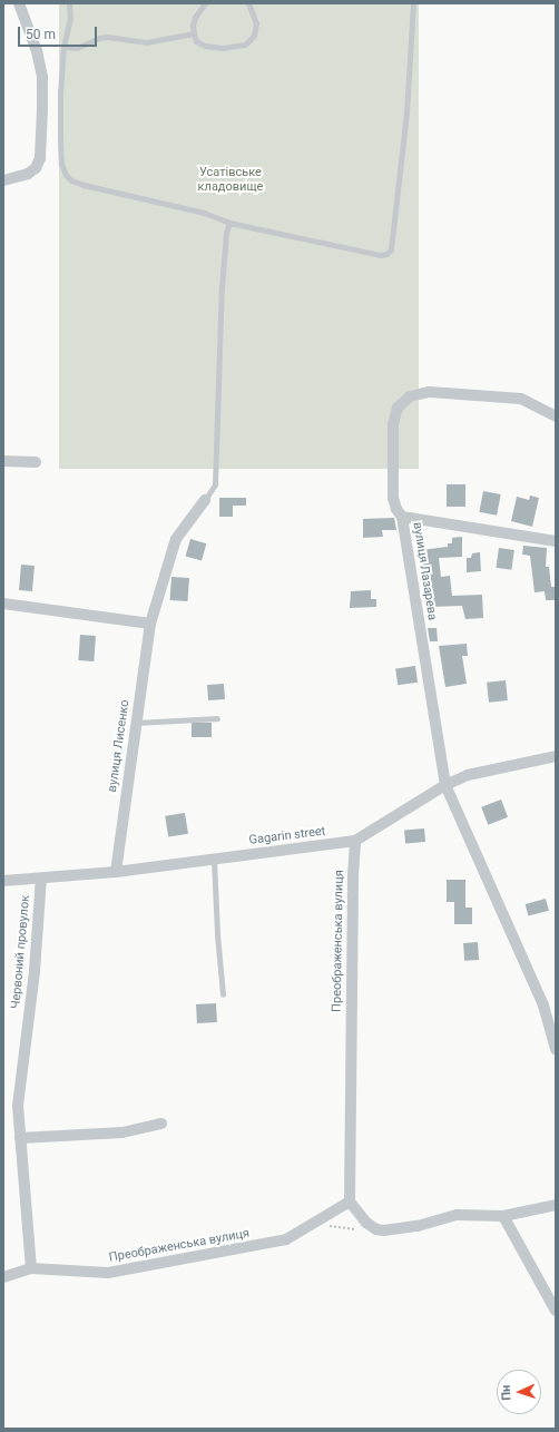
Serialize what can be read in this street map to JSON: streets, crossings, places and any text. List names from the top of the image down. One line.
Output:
{"streets":{"street":["вулиця Лазарева","вулиця Лисенко","Gagarin street","Преображенська вулиця","Червоний провулок"]},"crossings":[["вулиця Лазарева","Gagarin street"],["вулиця Лисенко","Gagarin street"],["Gagarin street","Преображенська вулиця"],["Gagarin street","Червоний провулок"],["Преображенська вулиця","Червоний провулок"]],"parks":["Усатівське кладовище"],"scale_bar":"50 m","north":"left"}
